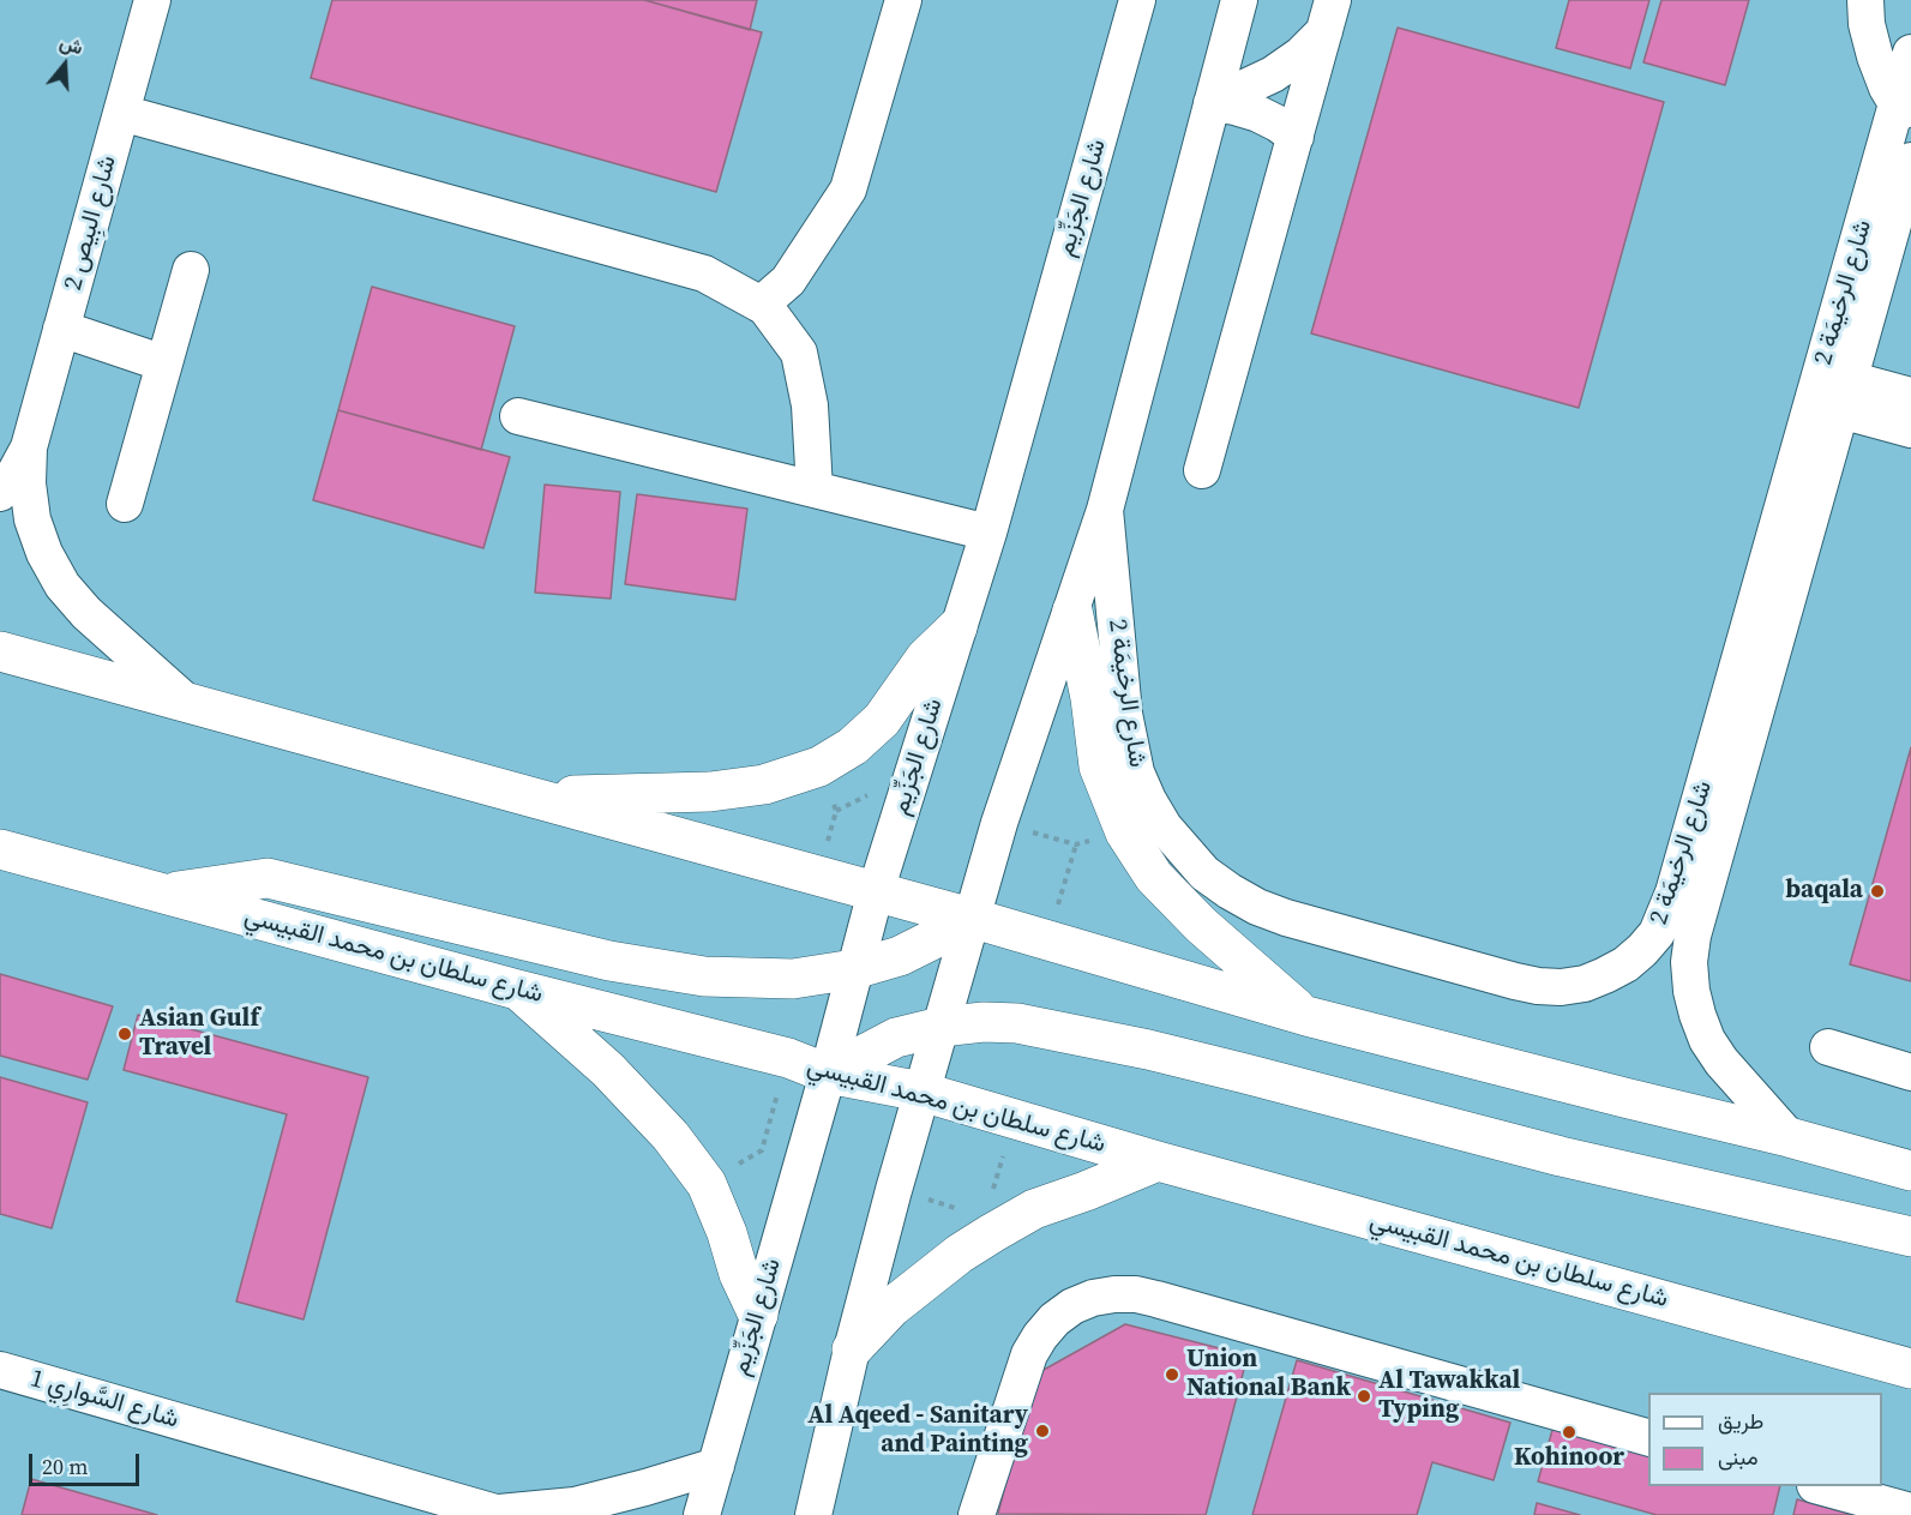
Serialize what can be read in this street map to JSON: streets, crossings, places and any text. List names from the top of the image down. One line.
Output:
{"streets":{"main road":["شارع سلطان بن محمد القبيسي"],"street":["شارع الجَزِّيم","شارع البِيص 2","شارع الرخيمَة 2","شارع السَّوارِي 1"]},"crossings":[["شارع الجَزِّيم","شارع سلطان بن محمد القبيسي"],["شارع الجَزِّيم","شارع السَّوارِي 1"]],"places":["baqala","Asian Gulf Travel","Union National Bank","Al Tawakkal Typing","Al Aqeed - Sanitary and Painting","Kohinoor"],"legend":["طريق","مبنى"],"scale_bar":"20 m","north":"top"}
